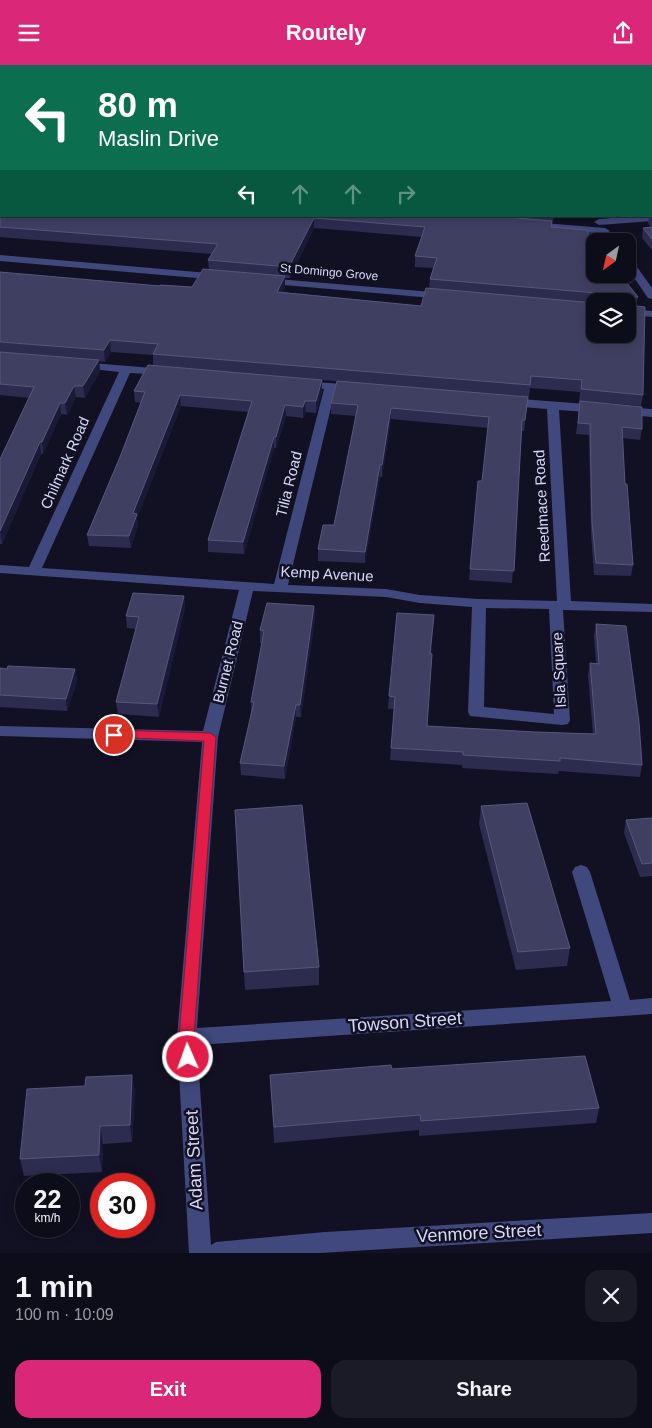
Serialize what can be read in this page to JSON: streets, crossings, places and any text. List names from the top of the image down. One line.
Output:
{"streets":{"street":["St Domingo Grove","Chilmark Road","Tilia Road","Reedmace Road","Kemp Avenue","Burnet Road","Isla Square","Towson Street","Adam Street","Venmore Street"]},"crossings":[["Chilmark Road","Kemp Avenue"],["Tilia Road","Kemp Avenue"],["Reedmace Road","Kemp Avenue"],["Reedmace Road","Isla Square"],["Kemp Avenue","Burnet Road"],["Kemp Avenue","Isla Square"],["Burnet Road","Adam Street"],["Towson Street","Adam Street"]],"north":"bottom left","page":{"header":"Routely","turn":["80 m","Maslin Drive"],"speed":"22 km/h","limit":"30","heading":["1 min","100 m · 10:09"],"buttons":["Exit","Share"]}}
